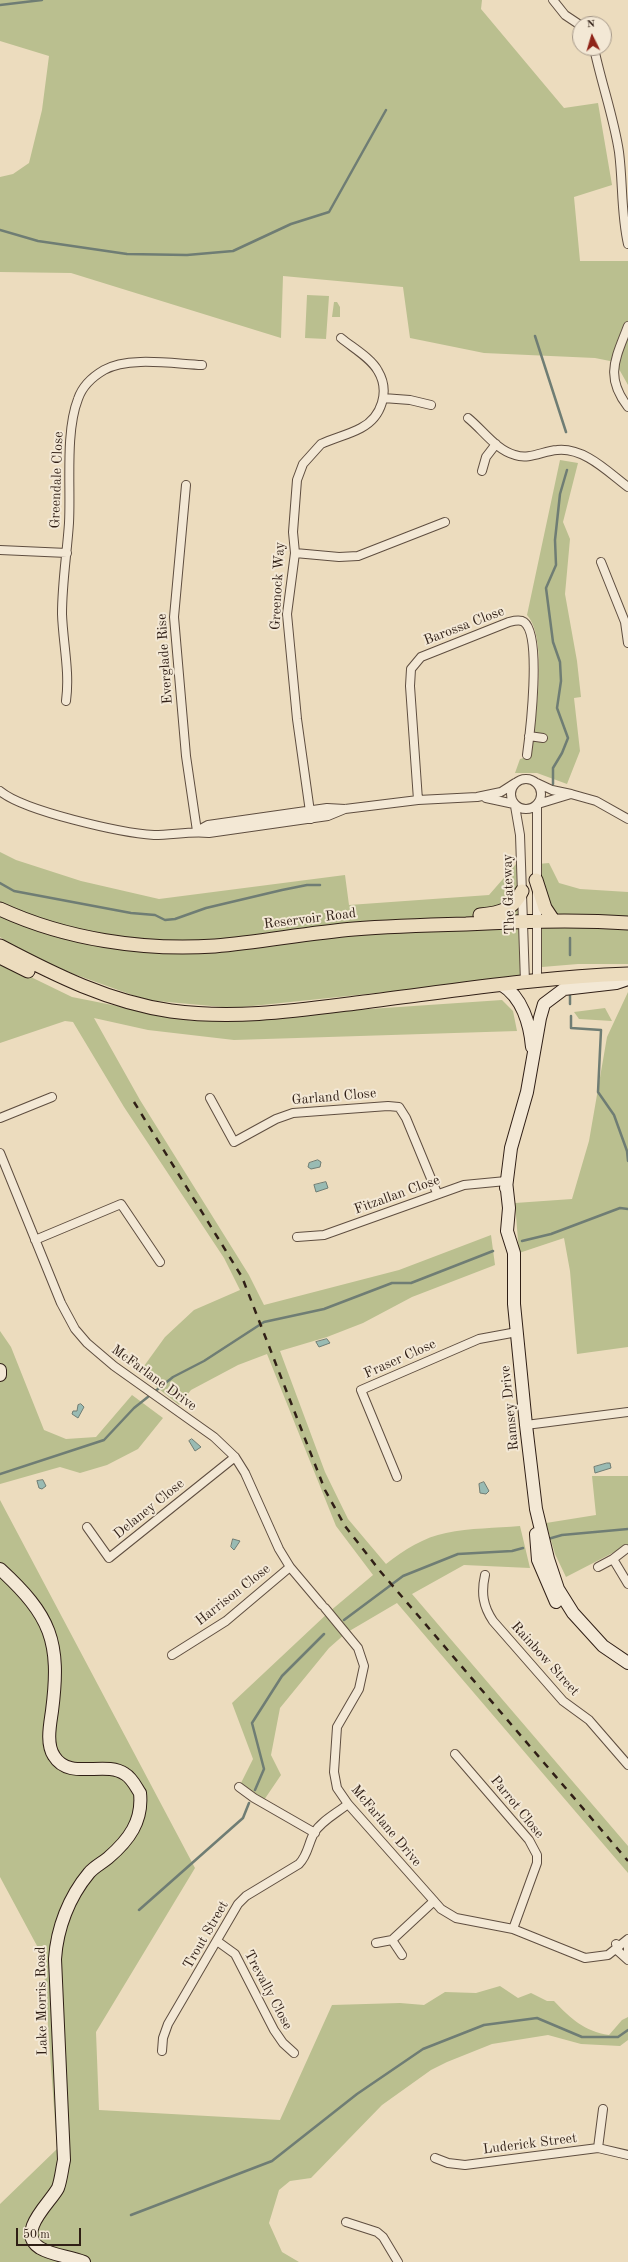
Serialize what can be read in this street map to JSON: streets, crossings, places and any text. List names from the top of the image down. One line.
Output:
{"streets":{"main road":["Reservoir Road","Ramsey Drive","Lake Morris Road"],"street":["Greendale Close","Greenock Way","Barossa Close","Everglade Rise","The Gateway","Garland Close","Fitzallan Close","Fraser Close","McFarlane Drive","Delaney Close","Harrison Close","Rainbow Street","Parrot Close","Trout Street","Trevally Close","Luderick Street"]},"crossings":[["The Gateway","Reservoir Road"],["Garland Close","Fitzallan Close"],["Fitzallan Close","Ramsey Drive"],["Fraser Close","Ramsey Drive"],["McFarlane Drive","Delaney Close"],["McFarlane Drive","Harrison Close"],["McFarlane Drive","Parrot Close"],["McFarlane Drive","Trout Street"],["Trout Street","Trevally Close"]],"scale_bar":"50 m","north":"top"}
